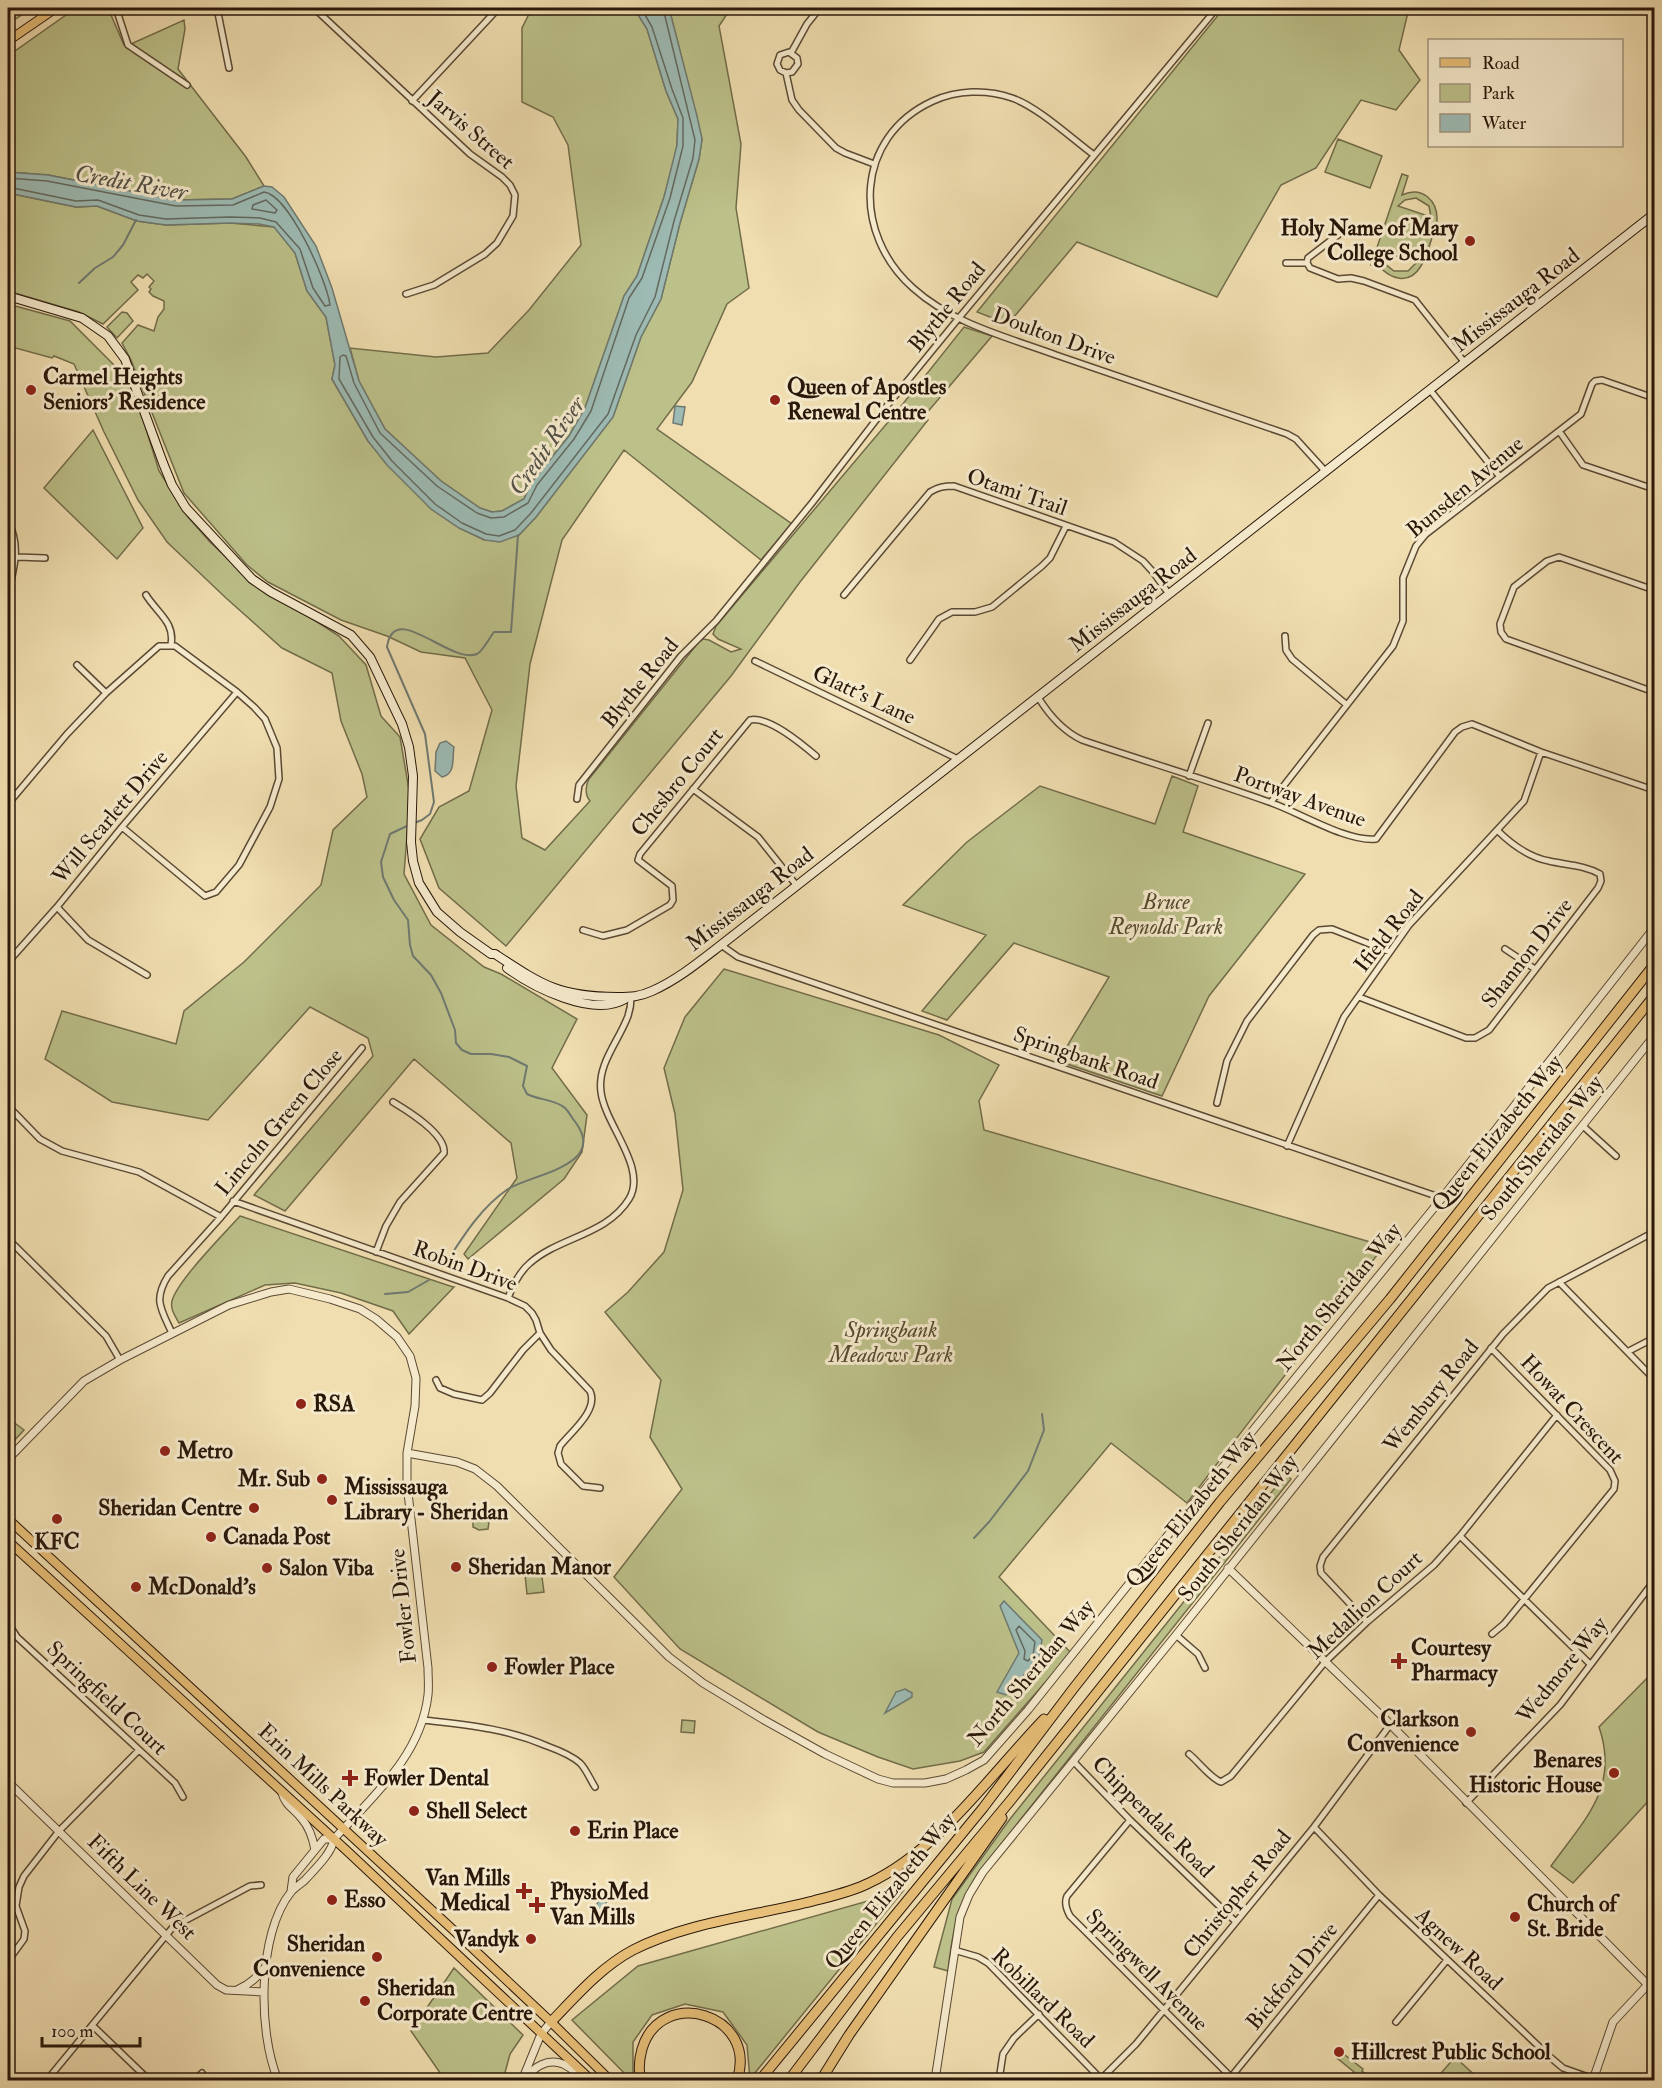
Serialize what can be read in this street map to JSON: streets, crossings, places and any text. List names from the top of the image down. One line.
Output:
{"streets":{"highway":["Queen Elizabeth Way"],"main road":["Mississauga Road","Erin Mills Parkway"],"street":["Jarvis Street","Blythe Road","Doulton Drive","Bunsden Avenue","Otami Trail","Glatt's Lane","Chesbro Court","Portway Avenue","Will Scarlett Drive","Ifield Road","Shannon Drive","Springbank Road","Lincoln Green Close","South Sheridan Way","Robin Drive","North Sheridan Way","Wembury Road","Howat Crescent","Medallion Court","Fowler Drive","Wedmore Way","Springfield Court","Chippendale Road","Fifth Line West","Christopher Road","Agnew Road","Springwell Avenue","Bickford Drive","Robillard Road"]},"crossings":[["Mississauga Road","Doulton Drive"],["Mississauga Road","Otami Trail"],["Mississauga Road","Glatt's Lane"],["Mississauga Road","Portway Avenue"],["Mississauga Road","Springbank Road"],["Blythe Road","Doulton Drive"],["Bunsden Avenue","Portway Avenue"],["Portway Avenue","Ifield Road"],["Ifield Road","Shannon Drive"],["Ifield Road","Springbank Road"],["Springbank Road","North Sheridan Way"],["Lincoln Green Close","Robin Drive"],["Lincoln Green Close","Fowler Drive"],["South Sheridan Way","Chippendale Road"],["South Sheridan Way","Robillard Road"],["North Sheridan Way","Fowler Drive"],["Wembury Road","Howat Crescent"],["Wembury Road","Medallion Court"],["Howat Crescent","Medallion Court"],["Fowler Drive","Erin Mills Parkway"],["Chippendale Road","Christopher Road"],["Chippendale Road","Springwell Avenue"],["Christopher Road","Agnew Road"],["Christopher Road","Springwell Avenue"],["Christopher Road","Robillard Road"],["Agnew Road","Bickford Drive"],["Springwell Avenue","Bickford Drive"]],"water":["Credit River"],"parks":["Bruce Reynolds Park","Springbank Meadows Park"],"places":{"other":["Holy Name of Mary College School","Carmel Heights Seniors' Residence","Queen of Apostles Renewal Centre","RSA","Metro","Mr. Sub","Mississauga Library - Sheridan","Sheridan Centre","KFC","Canada Post","Sheridan Manor","Salon Viba","McDonald's","Fowler Place","Clarkson Convenience","Benares Historic House","Shell Select","Erin Place","Esso","Church of St. Bride","Vandyk","Sheridan Convenience","Sheridan Corporate Centre","Hillcrest Public School"],"health":["Courtesy Pharmacy","Fowler Dental","Van Mills Medical","PhysioMed Van Mills"]},"legend":["Road","Park","Water"],"scale_bar":"100 m"}
